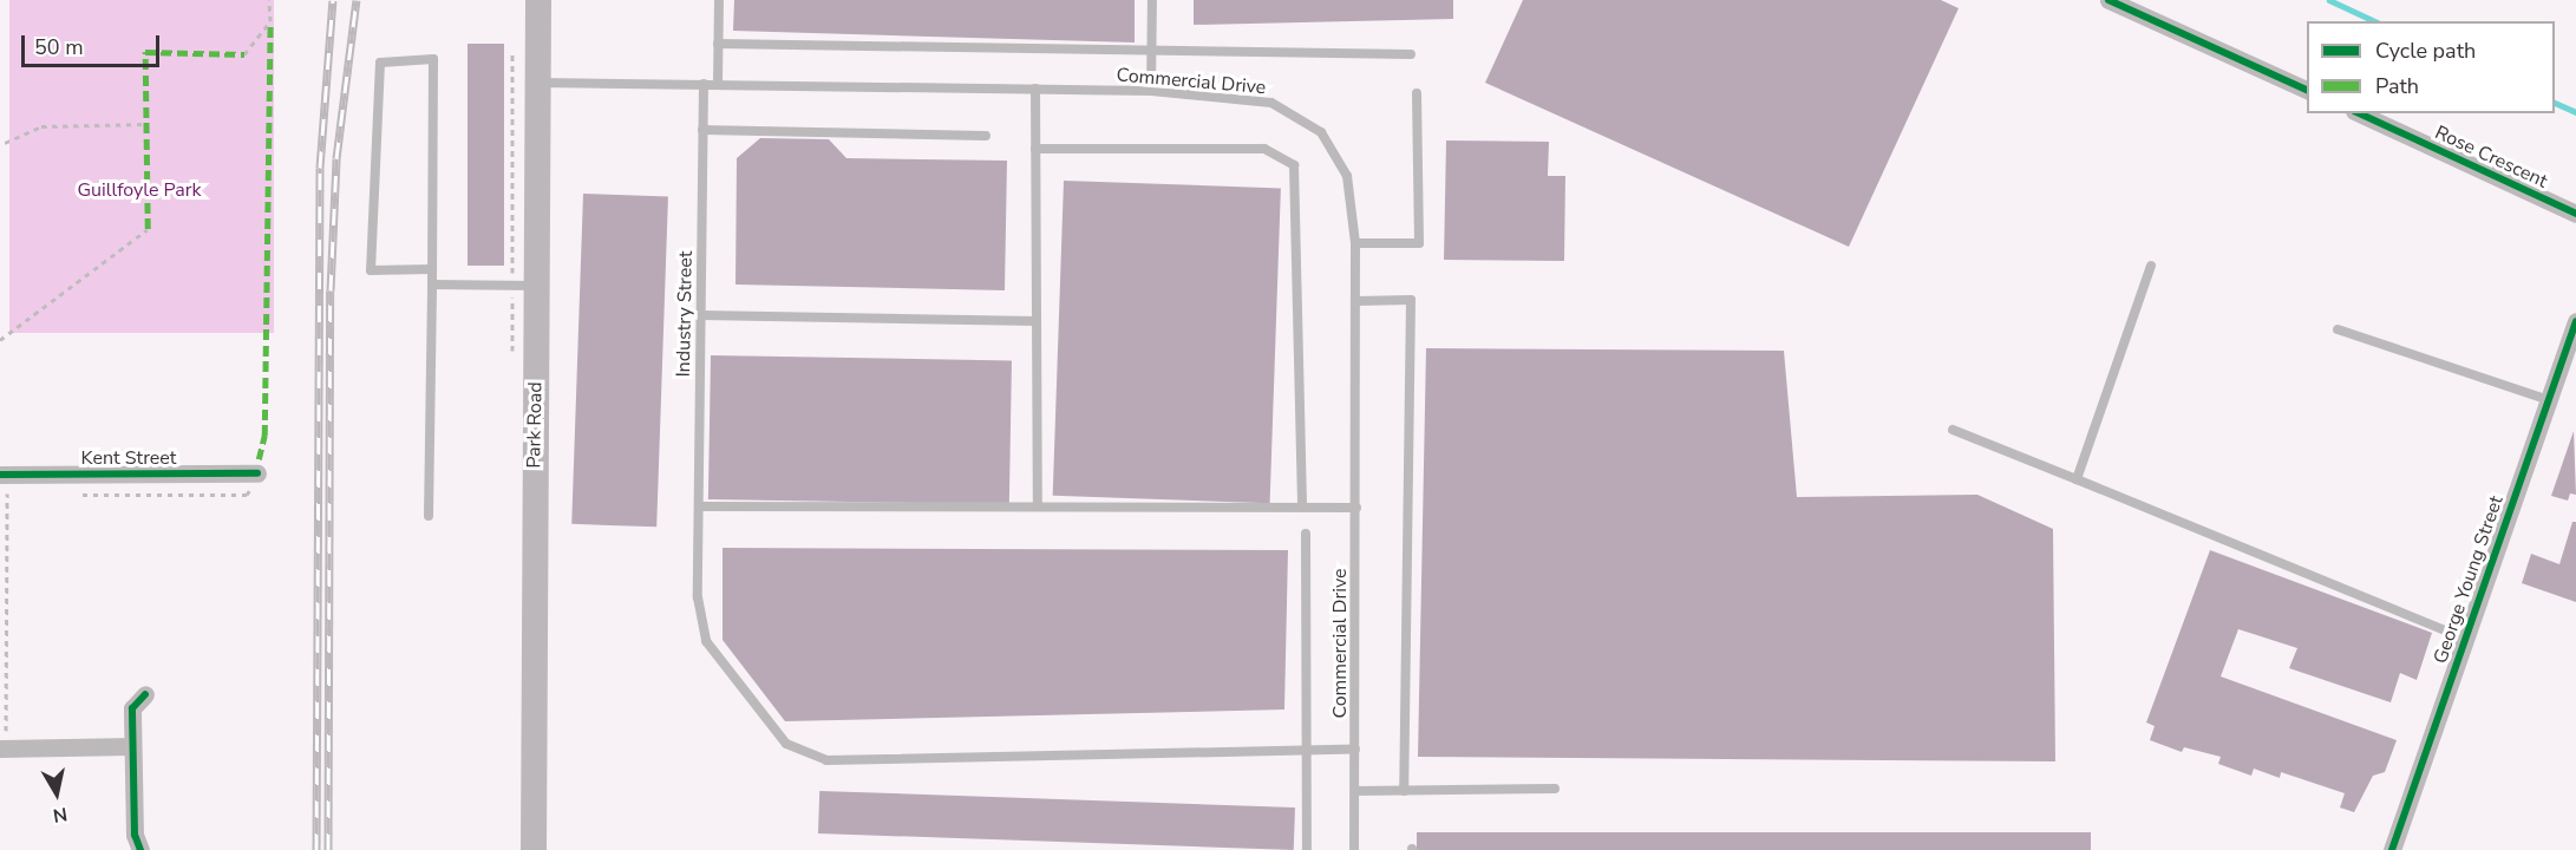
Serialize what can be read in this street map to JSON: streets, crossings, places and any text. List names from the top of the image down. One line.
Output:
{"streets":{"main road":["Park Road"],"street":["Rose Crescent","Kent Street","George Young Street"],"lane":["Commercial Drive","Industry Street"]},"crossings":[["Commercial Drive","Industry Street"],["Commercial Drive","Park Road"]],"parks":["Guillfoyle Park"],"legend":["Cycle path","Path"],"scale_bar":"50 m","north":"bottom"}
